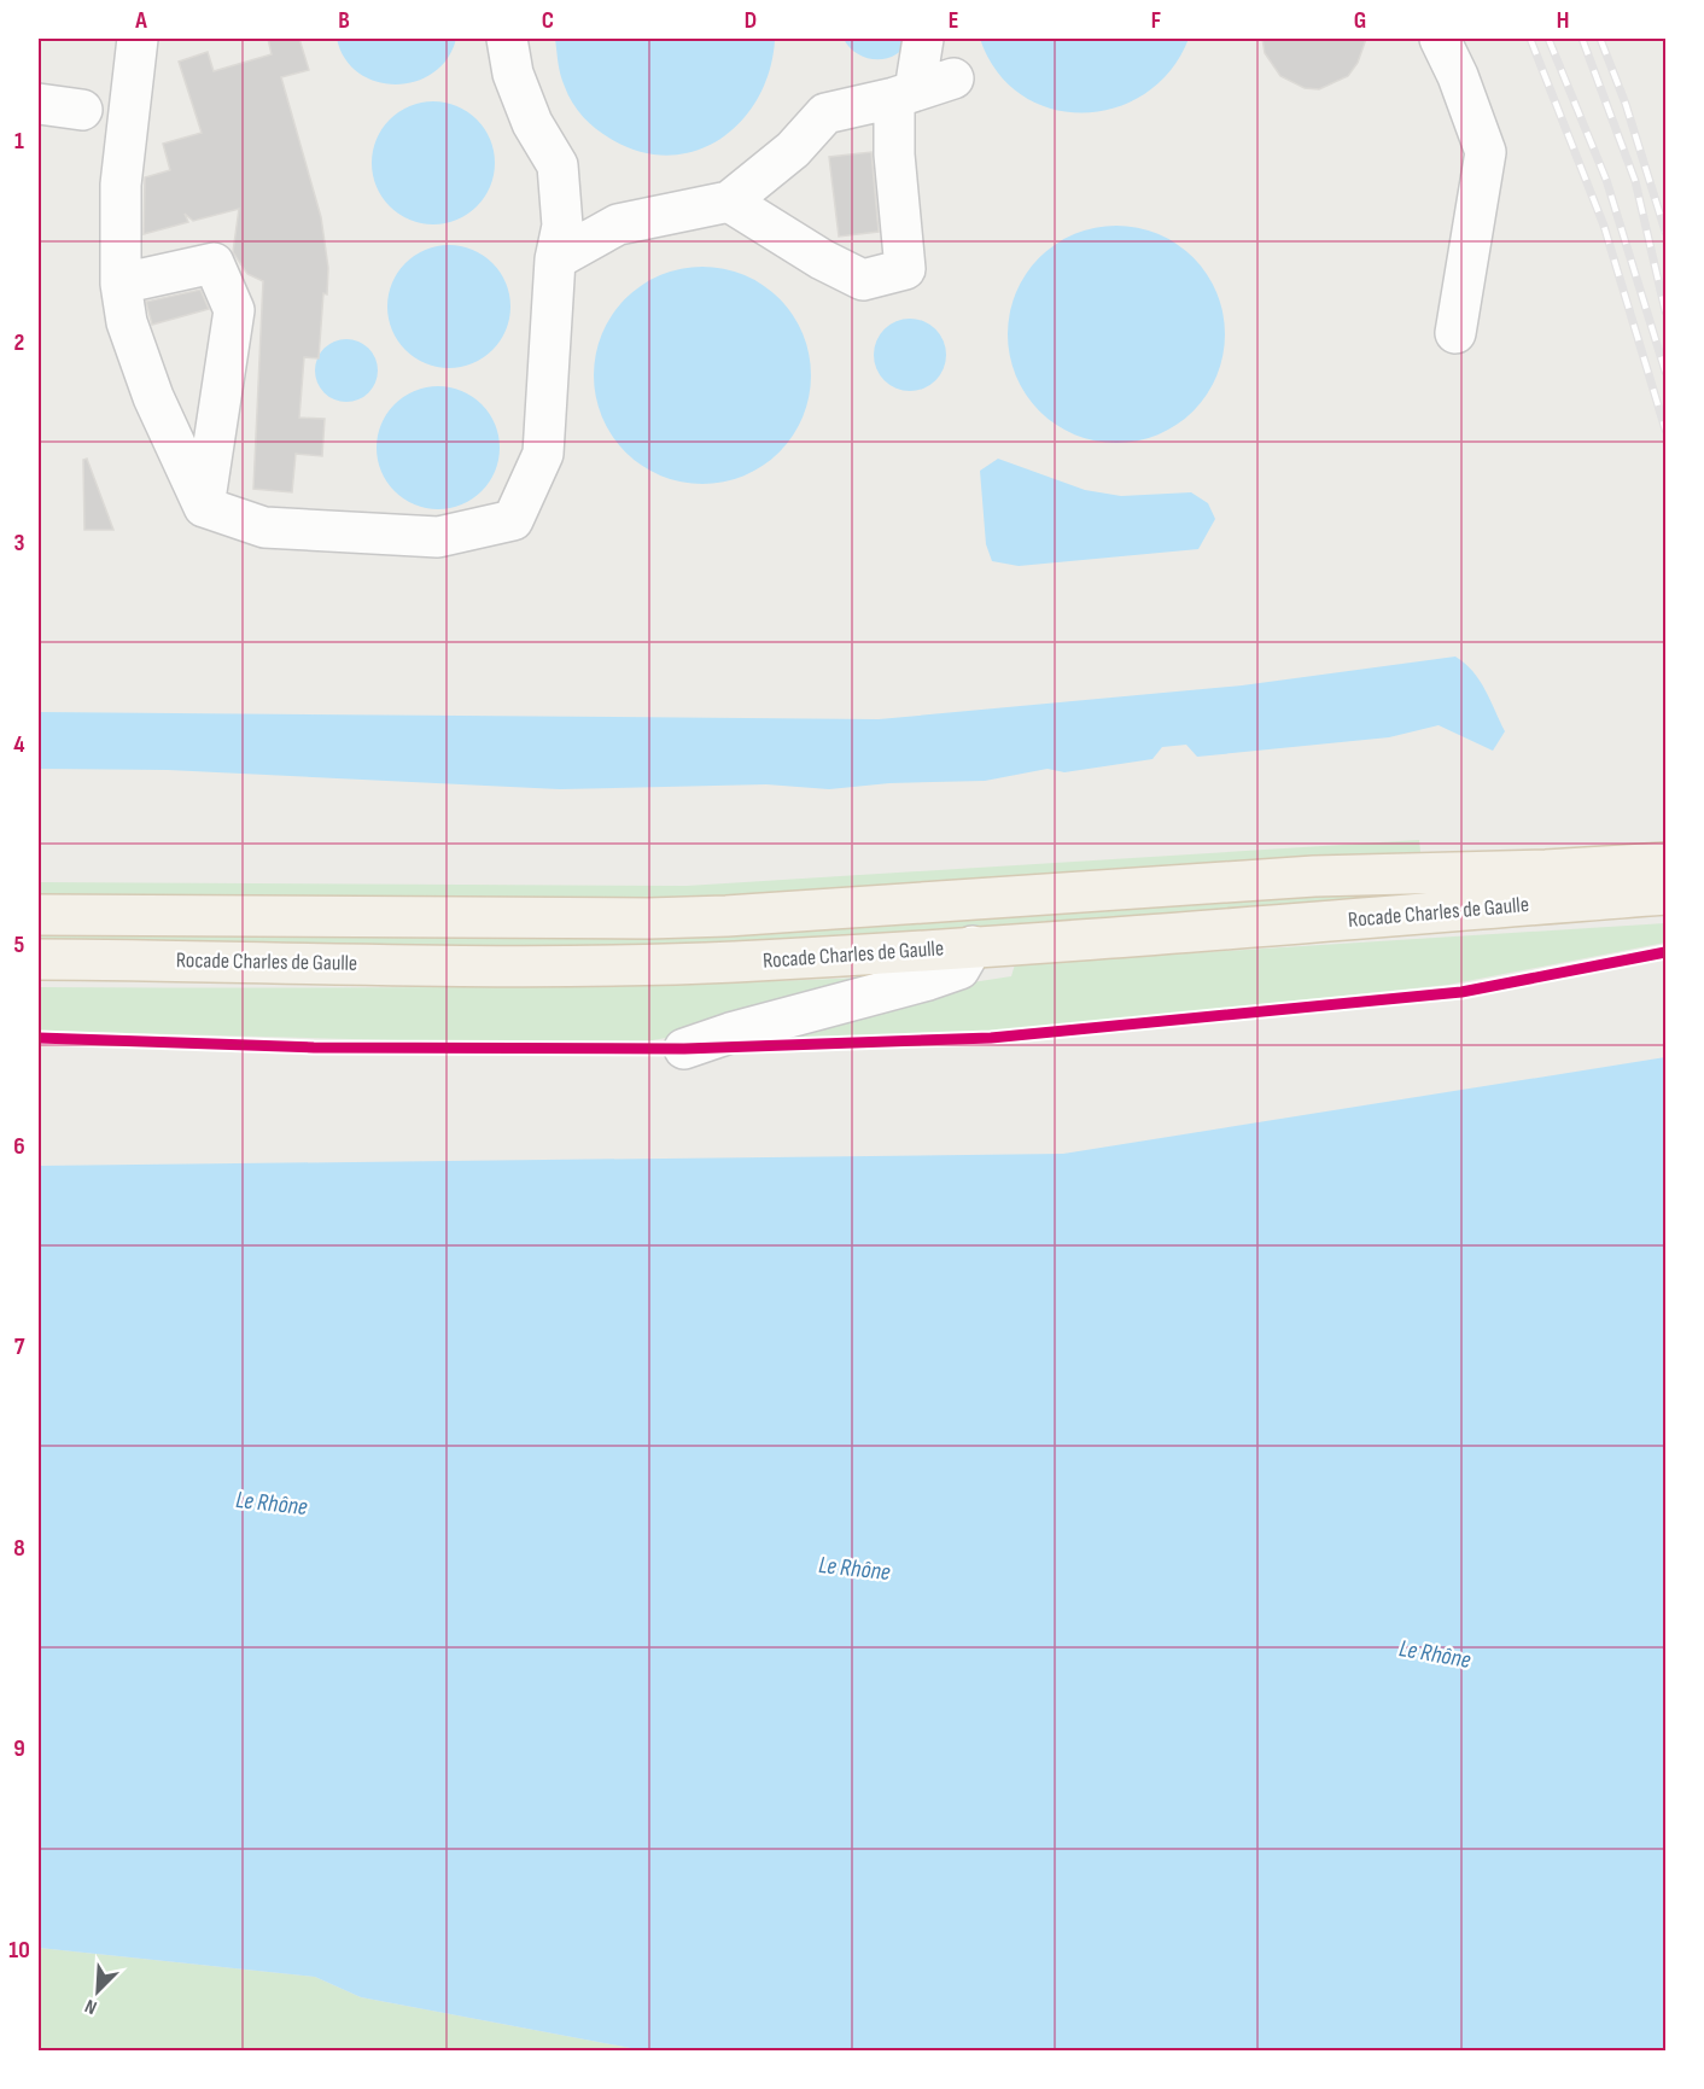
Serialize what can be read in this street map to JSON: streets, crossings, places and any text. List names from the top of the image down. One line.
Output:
{"streets":{"main road":["Rocade Charles de Gaulle"]},"water":["Le Rhône"],"north":"bottom left","grid":{"columns":["A","B","C","D","E","F","G","H"],"rows":["1","2","3","4","5","6","7","8","9","10"]}}
